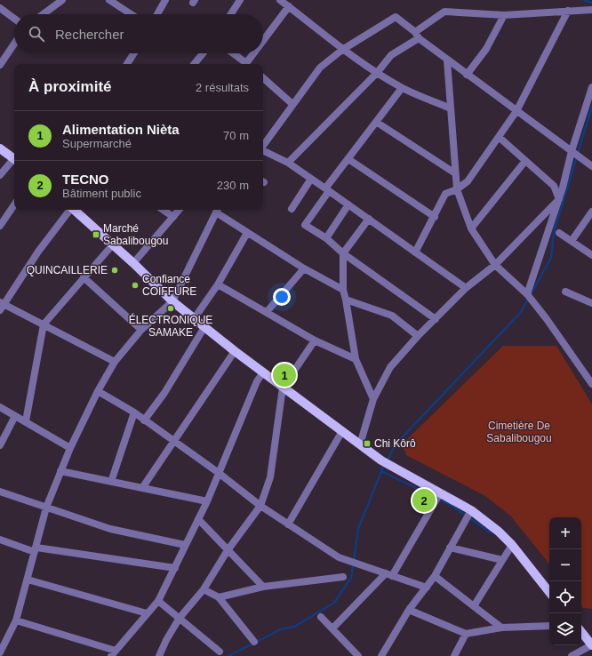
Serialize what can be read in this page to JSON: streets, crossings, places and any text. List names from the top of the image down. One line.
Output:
{"parks":["Cimetière De Sabalibougou"],"places":{"transit":["Marché Sabalibougou","Chi Kôrô"],"other":["QUINCAILLERIE","Confiance COIFFURE","ÉLECTRONIQUE SAMAKE"]},"page":{"search":"Rechercher","heading":["À proximité","2 résultats"],"list":[{"mark":"1","name":"Alimentation Nièta","note":"Supermarché","value":"70 m"},{"mark":"2","name":"TECNO","note":"Bâtiment public","value":"230 m"}],"pins":["1","2"],"map_buttons":["+","−"]}}
